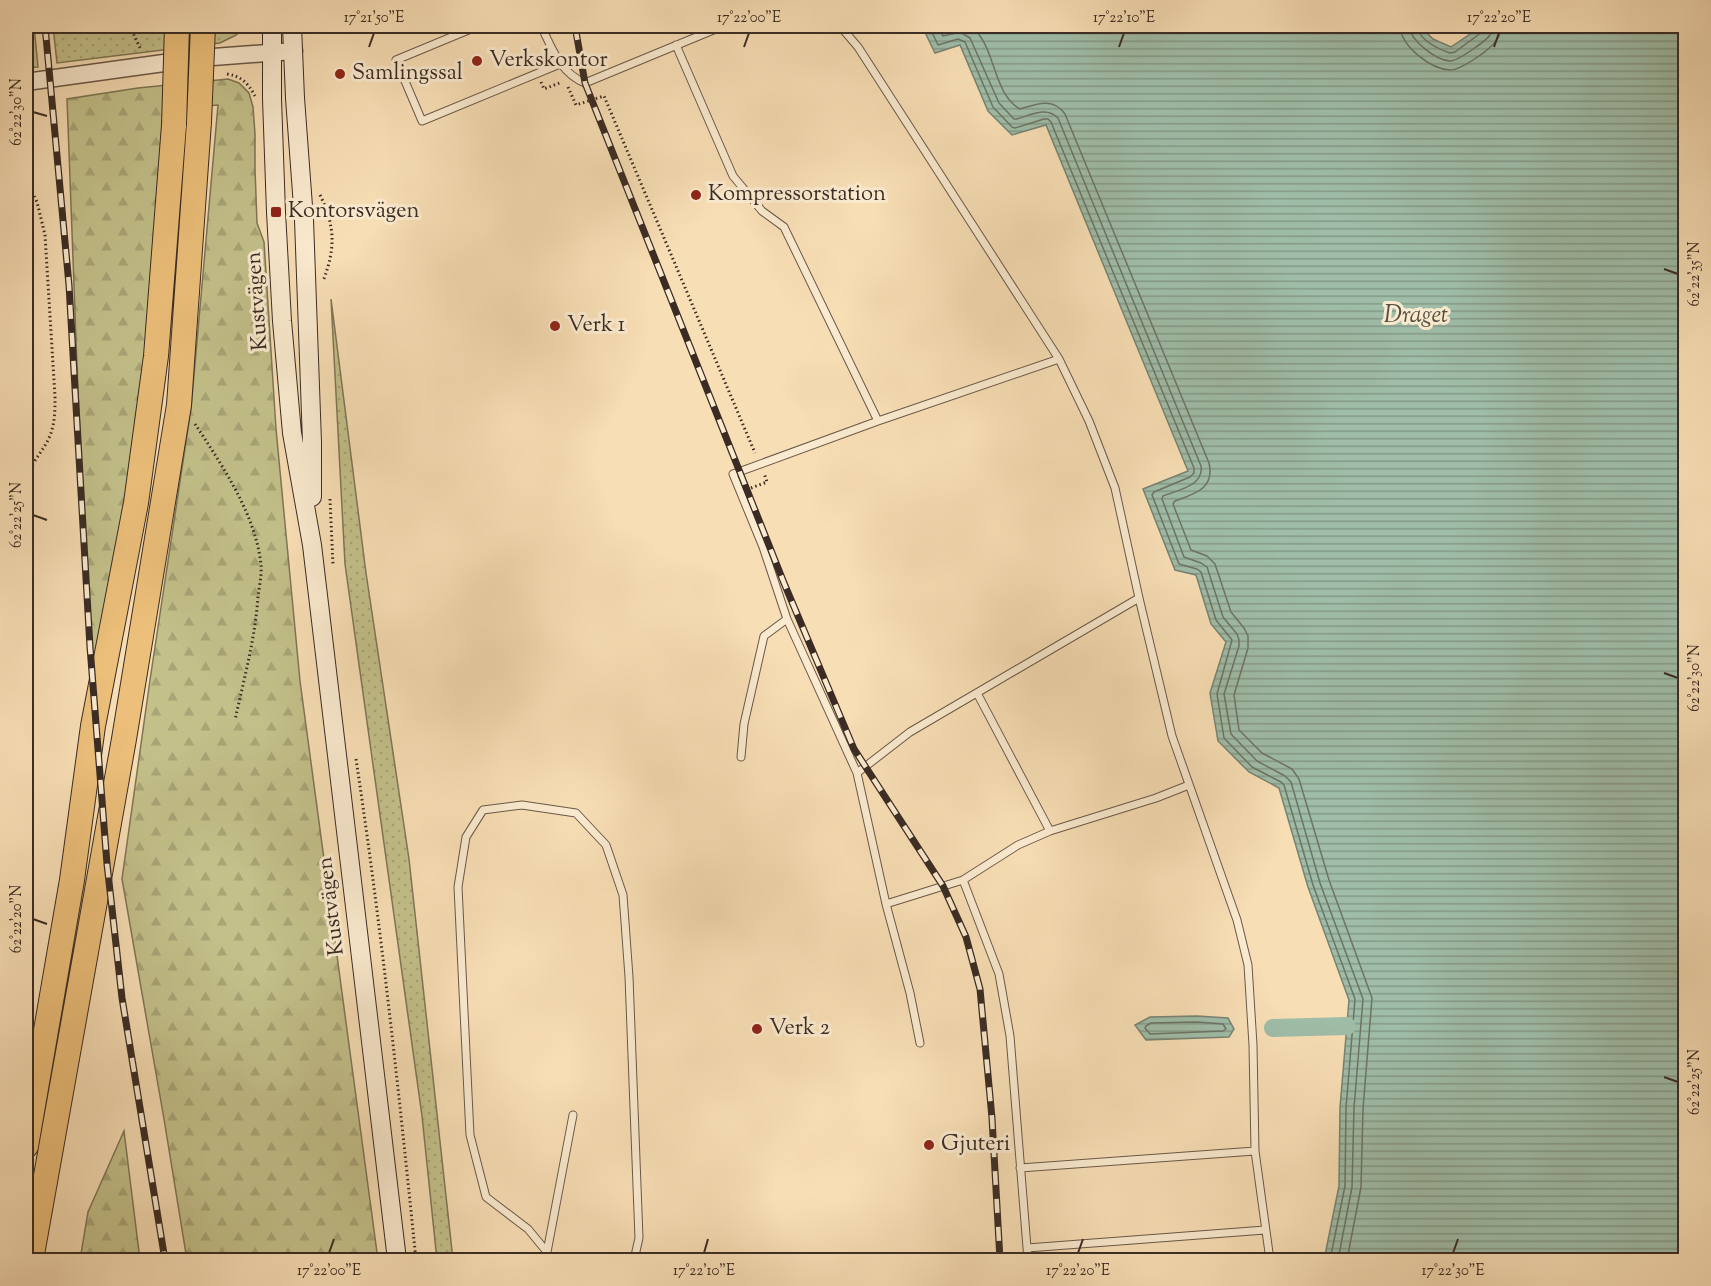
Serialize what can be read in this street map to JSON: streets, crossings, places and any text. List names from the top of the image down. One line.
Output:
{"streets":{"main road":["Kustvägen"]},"water":["Draget"],"places":{"other":["Verkskontor","Samlingssal","Kompressorstation","Verk 1","Verk 2","Gjuteri"],"transit":["Kontorsvägen"]},"coordinates":["17°21'50\"E","17°22'00\"E","17°22'10\"E","17°22'20\"E","62°22'30\"N","62°22'35\"N","62°22'25\"N","62°22'20\"N","17°22'30\"E"]}
